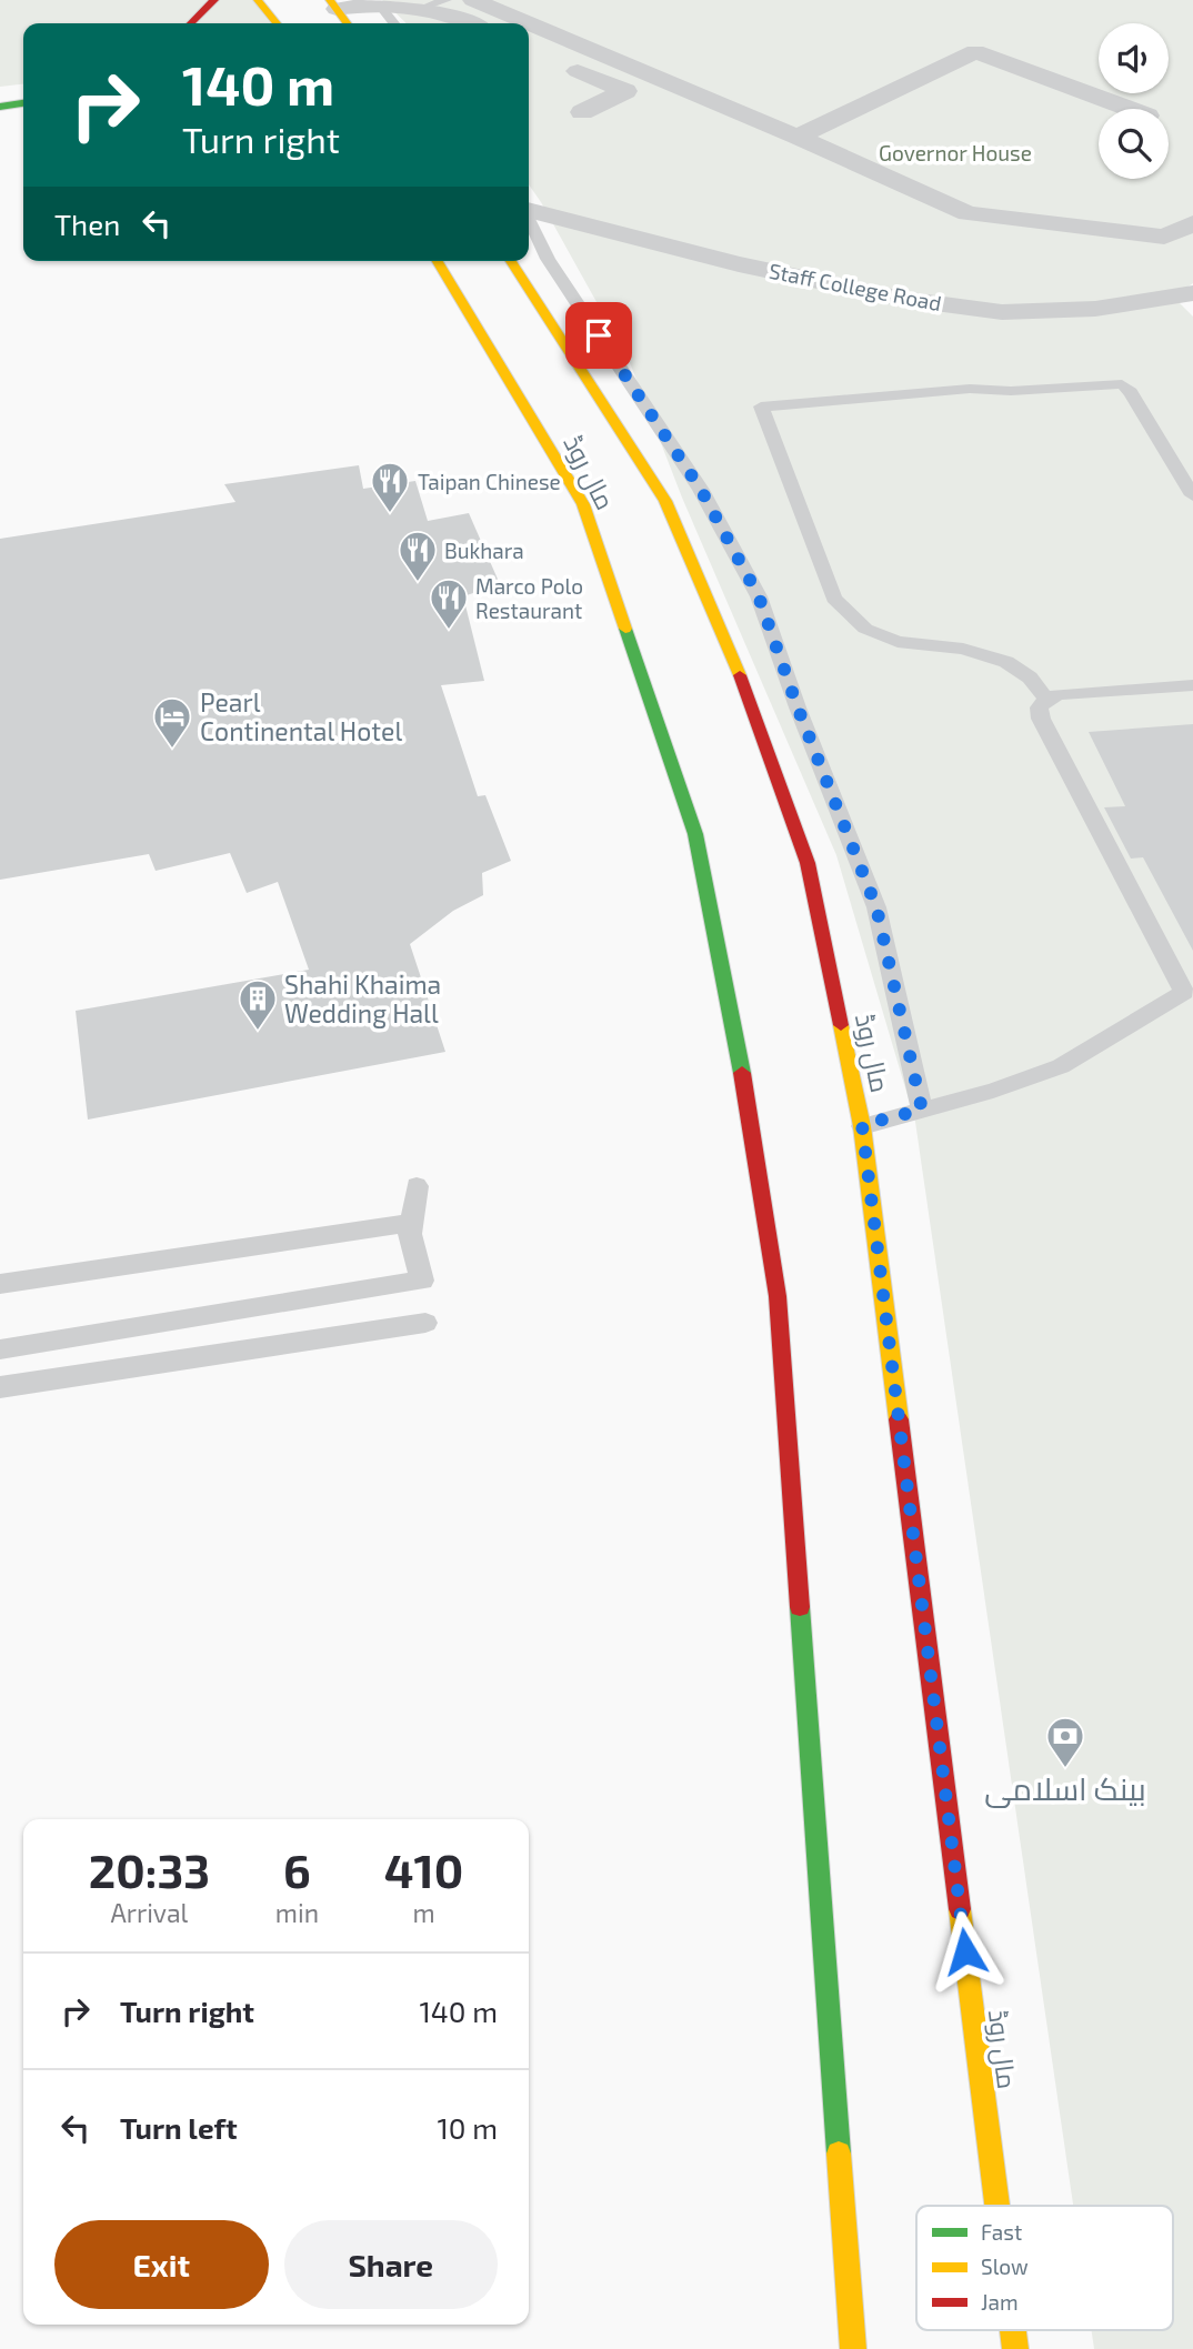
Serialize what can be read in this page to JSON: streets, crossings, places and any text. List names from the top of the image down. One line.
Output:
{"streets":{"main road":["مال روڈ"],"street":["Staff College Road"]},"parks":["Governor House"],"places":{"restaurant":["Taipan Chinese","Bukhara","Marco Polo Restaurant"],"hotel":["Pearl Continental Hotel"],"building":["Shahi Khaima Wedding Hall"],"bank":["بینک اسلامی"]},"legend":["Fast","Slow","Jam"],"page":{"turn":["140 m","Turn right"],"then":"Then","eta":["20:33","Arrival","6","min","410","m"],"list":[{"name":"Turn right","value":"140 m"},{"name":"Turn left","value":"10 m"}],"buttons":["Exit","Share"]}}
